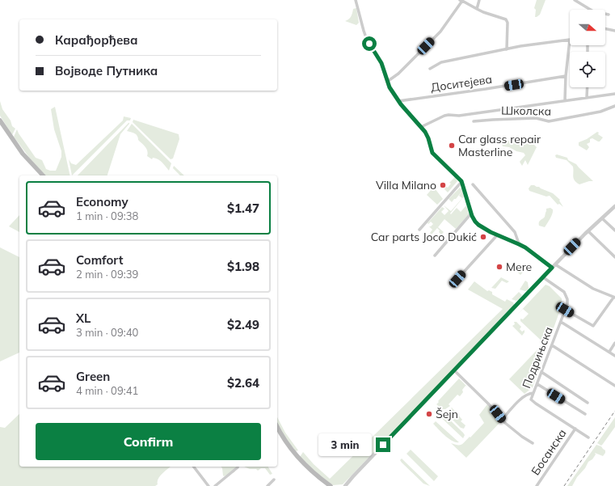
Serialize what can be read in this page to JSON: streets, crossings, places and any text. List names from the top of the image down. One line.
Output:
{"streets":{"street":["Доситејева","Школска","Подрињска","Босанска"]},"crossings":[["Подрињска","Босанска"]],"places":["Car glass repair Masterline","Villa Milano","Car parts Joco Dukić","Mere","Šejn"],"north":"right","page":{"banner":["Карађорђева","Војводе Путника"],"list":[{"name":"Economy","note":"1 min · 09:38","value":"$1.47"},{"name":"Comfort","note":"2 min · 09:39","value":"$1.98"},{"name":"XL","note":"3 min · 09:40","value":"$2.49"},{"name":"Green","note":"4 min · 09:41","value":"$2.64"}],"buttons":"Confirm","bubble":"3 min"}}
